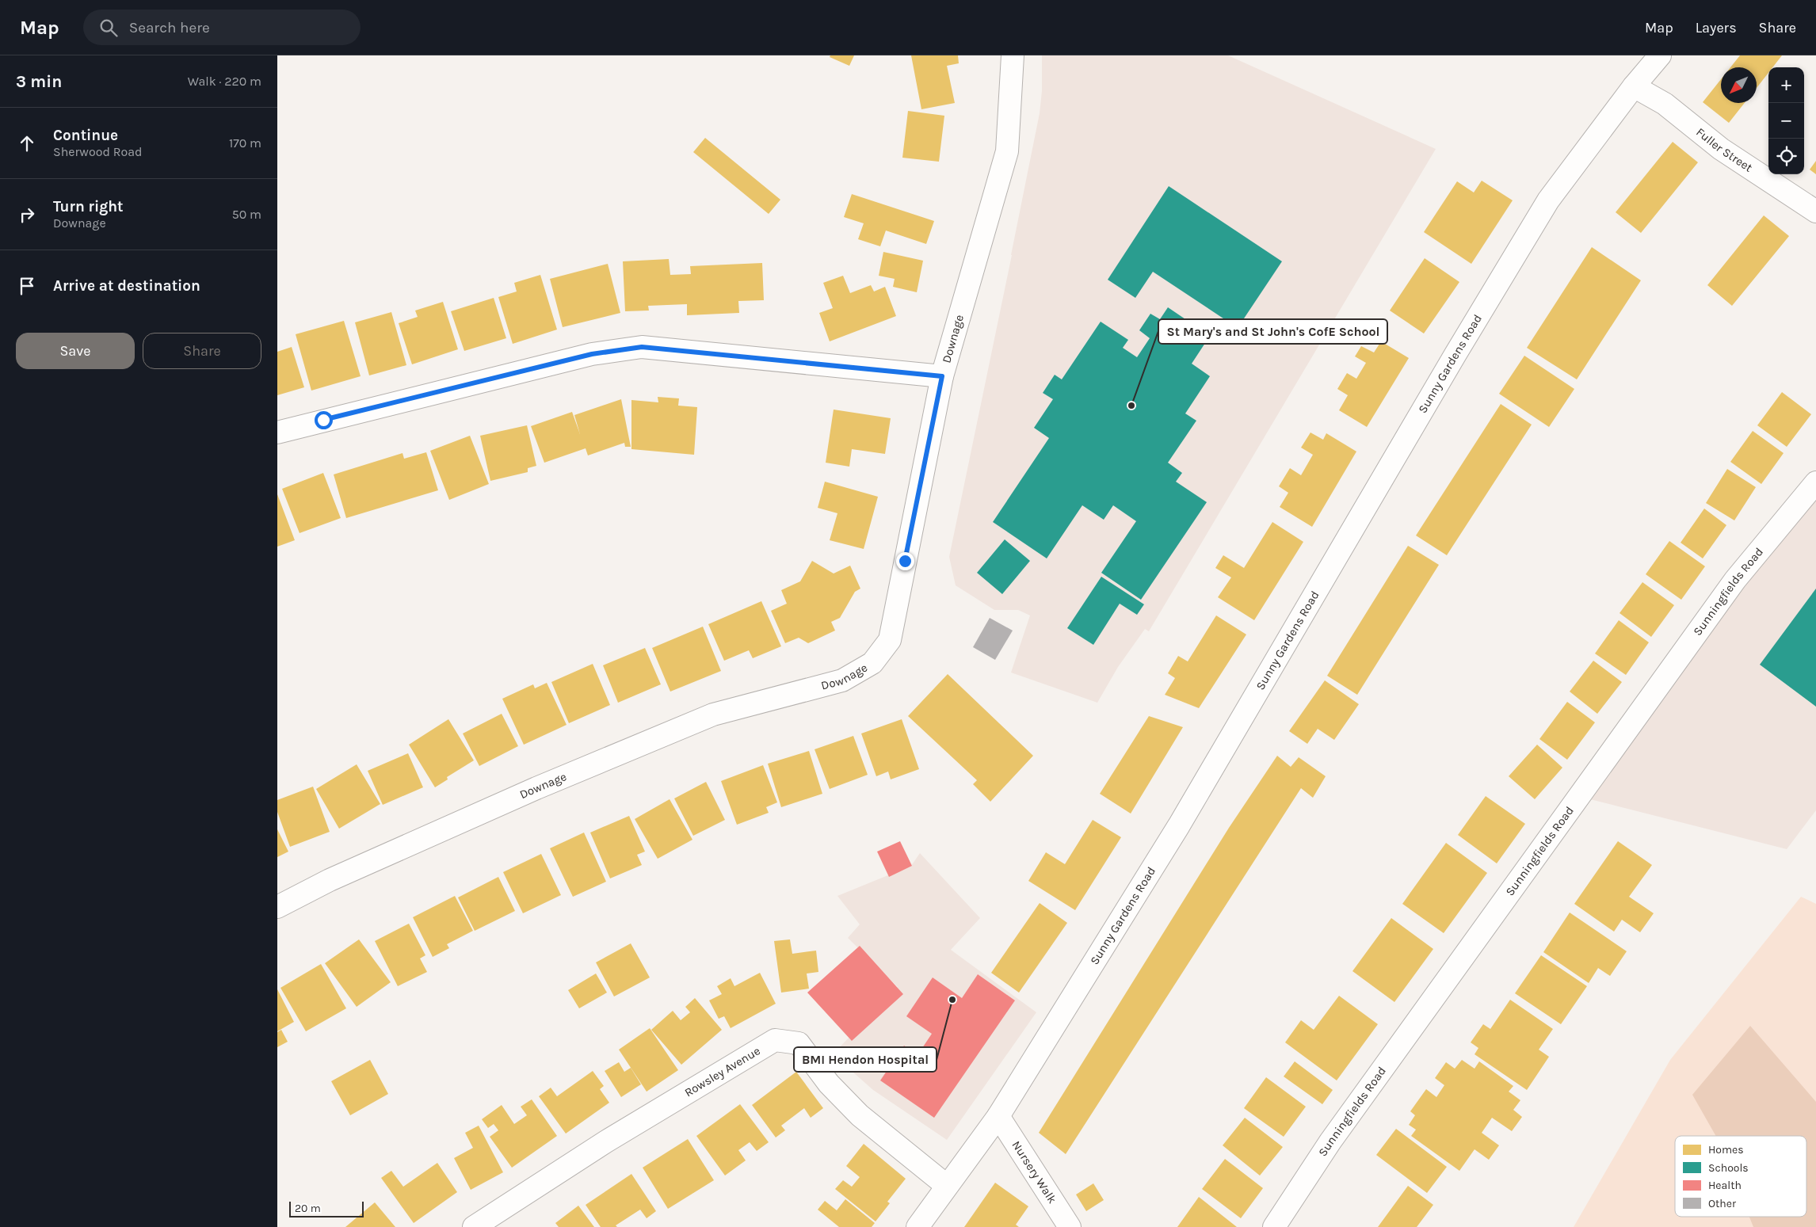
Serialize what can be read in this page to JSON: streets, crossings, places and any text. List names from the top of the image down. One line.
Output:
{"streets":{"street":["Fuller Street","Downage","Sunny Gardens Road","Sunningfields Road","Rowsley Avenue","Nursery Walk"]},"crossings":[["Fuller Street","Sunny Gardens Road"],["Sunny Gardens Road","Rowsley Avenue"],["Sunny Gardens Road","Nursery Walk"]],"places":["St Mary's and St John's CofE School","BMI Hendon Hospital"],"legend":["Homes","Schools","Health","Other"],"scale_bar":"20 m","north":"bottom left","page":{"header":"Map","search":"Search here","nav":["Map","Layers","Share"],"heading":["3 min","Walk · 220 m"],"map_buttons":["+","−"],"list":[["Continue","Sherwood Road","170 m"],["Turn right","Downage","50 m"],"Arrive at destination"],"buttons":["Save","Share"],"scale":"20 m"}}
